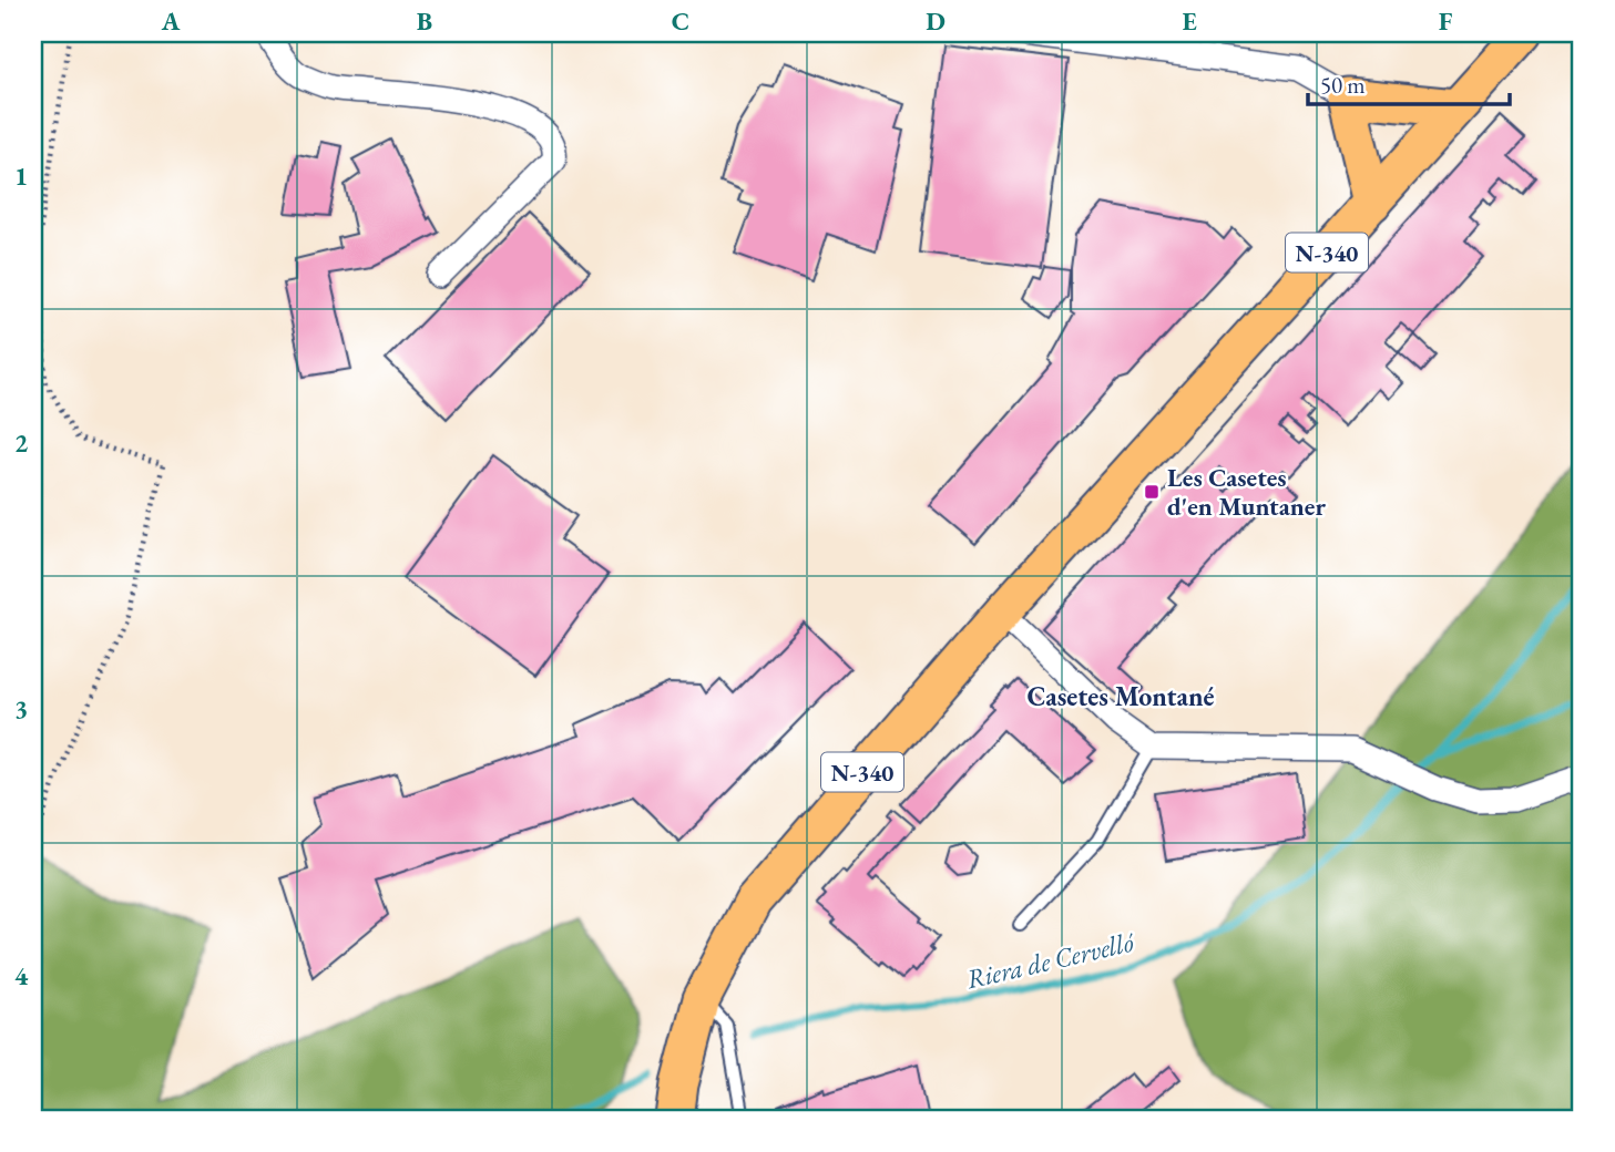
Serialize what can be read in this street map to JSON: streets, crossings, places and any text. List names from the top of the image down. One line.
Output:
{"streets":{"main road":["N-340"]},"districts":["Casetes Montané"],"water":["Riera de Cervelló"],"places":{"transit":["Les Casetes d'en Muntaner"]},"scale_bar":"50 m","grid":{"columns":["A","B","C","D","E","F"],"rows":["1","2","3","4"]}}
